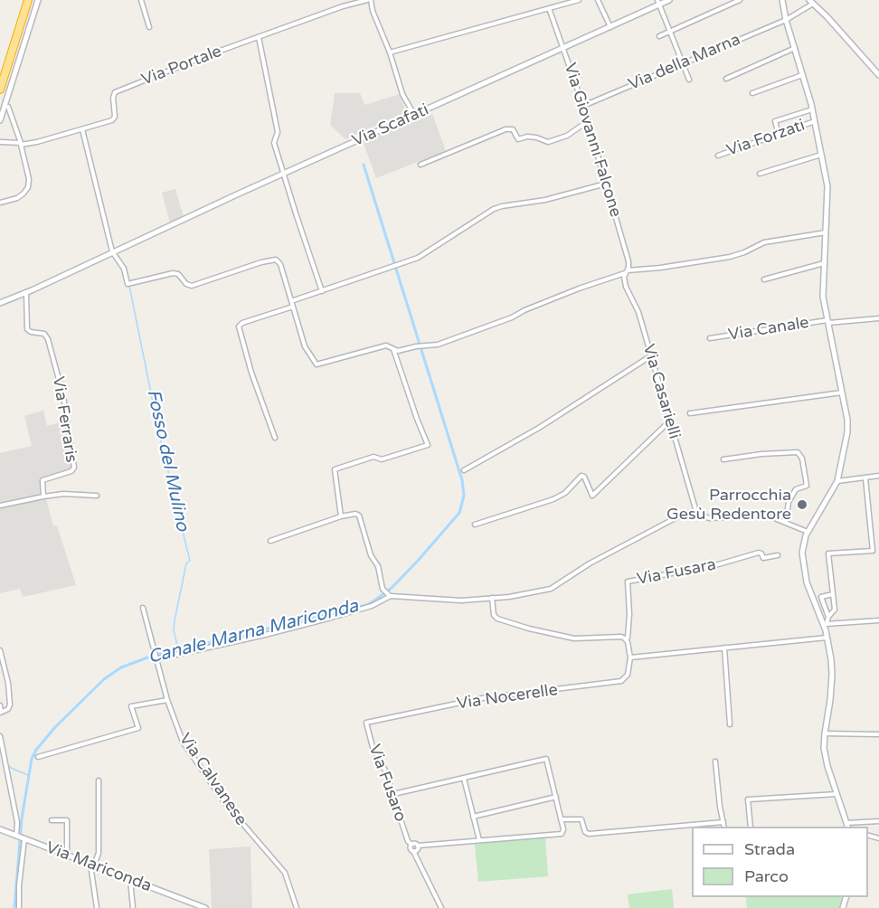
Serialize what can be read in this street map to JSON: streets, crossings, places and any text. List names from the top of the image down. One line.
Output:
{"streets":{"street":["Via della Marna","Via Portale","Via Scafati","Via Forzati","Via Giovanni Falcone","Via Canale","Via Casarielli","Via Ferraris","Via Fusara","Via Nocerelle","Via Calvanese","Via Fusaro","Via Mariconda"]},"crossings":[["Via della Marna","Via Giovanni Falcone"],["Via Scafati","Via Giovanni Falcone"],["Via Scafati","Via Ferraris"],["Via Giovanni Falcone","Via Casarielli"],["Via Nocerelle","Via Fusaro"]],"water":["Fosso del Mulino","Canale Marna Mariconda"],"places":["Parrocchia Gesù Redentore"],"legend":["Strada","Parco"]}
